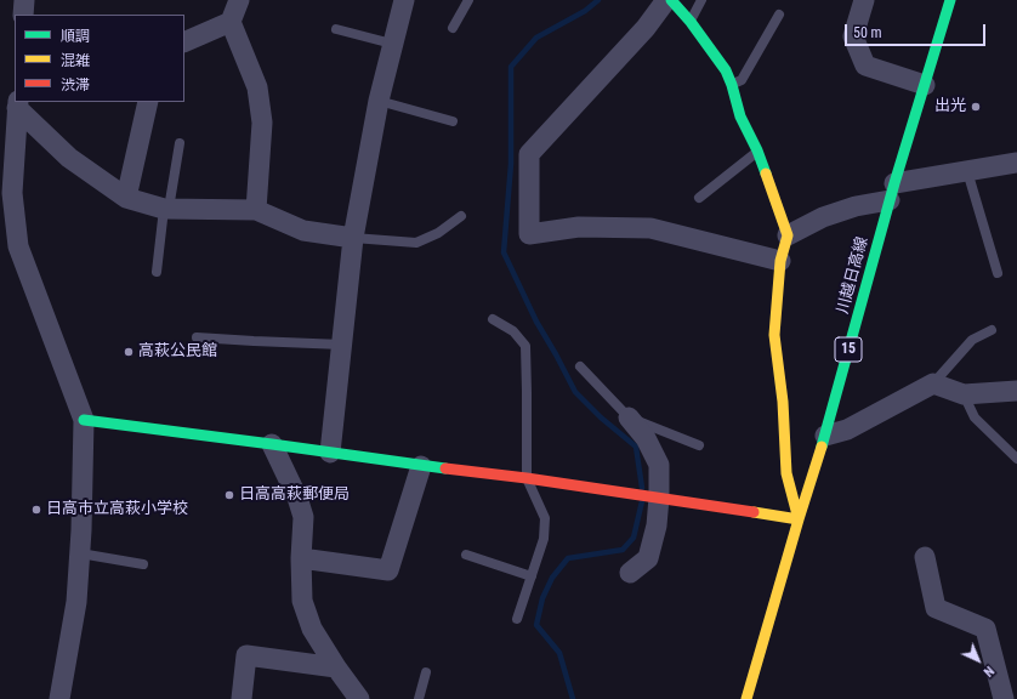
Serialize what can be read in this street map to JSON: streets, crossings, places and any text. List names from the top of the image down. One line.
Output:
{"streets":{"street":["川越日高線","15"]},"places":["出光","高萩公民館","日高高萩郵便局","日高市立高萩小学校"],"legend":["順調","混雑","渋滞"],"scale_bar":"50 m","north":"bottom right"}
